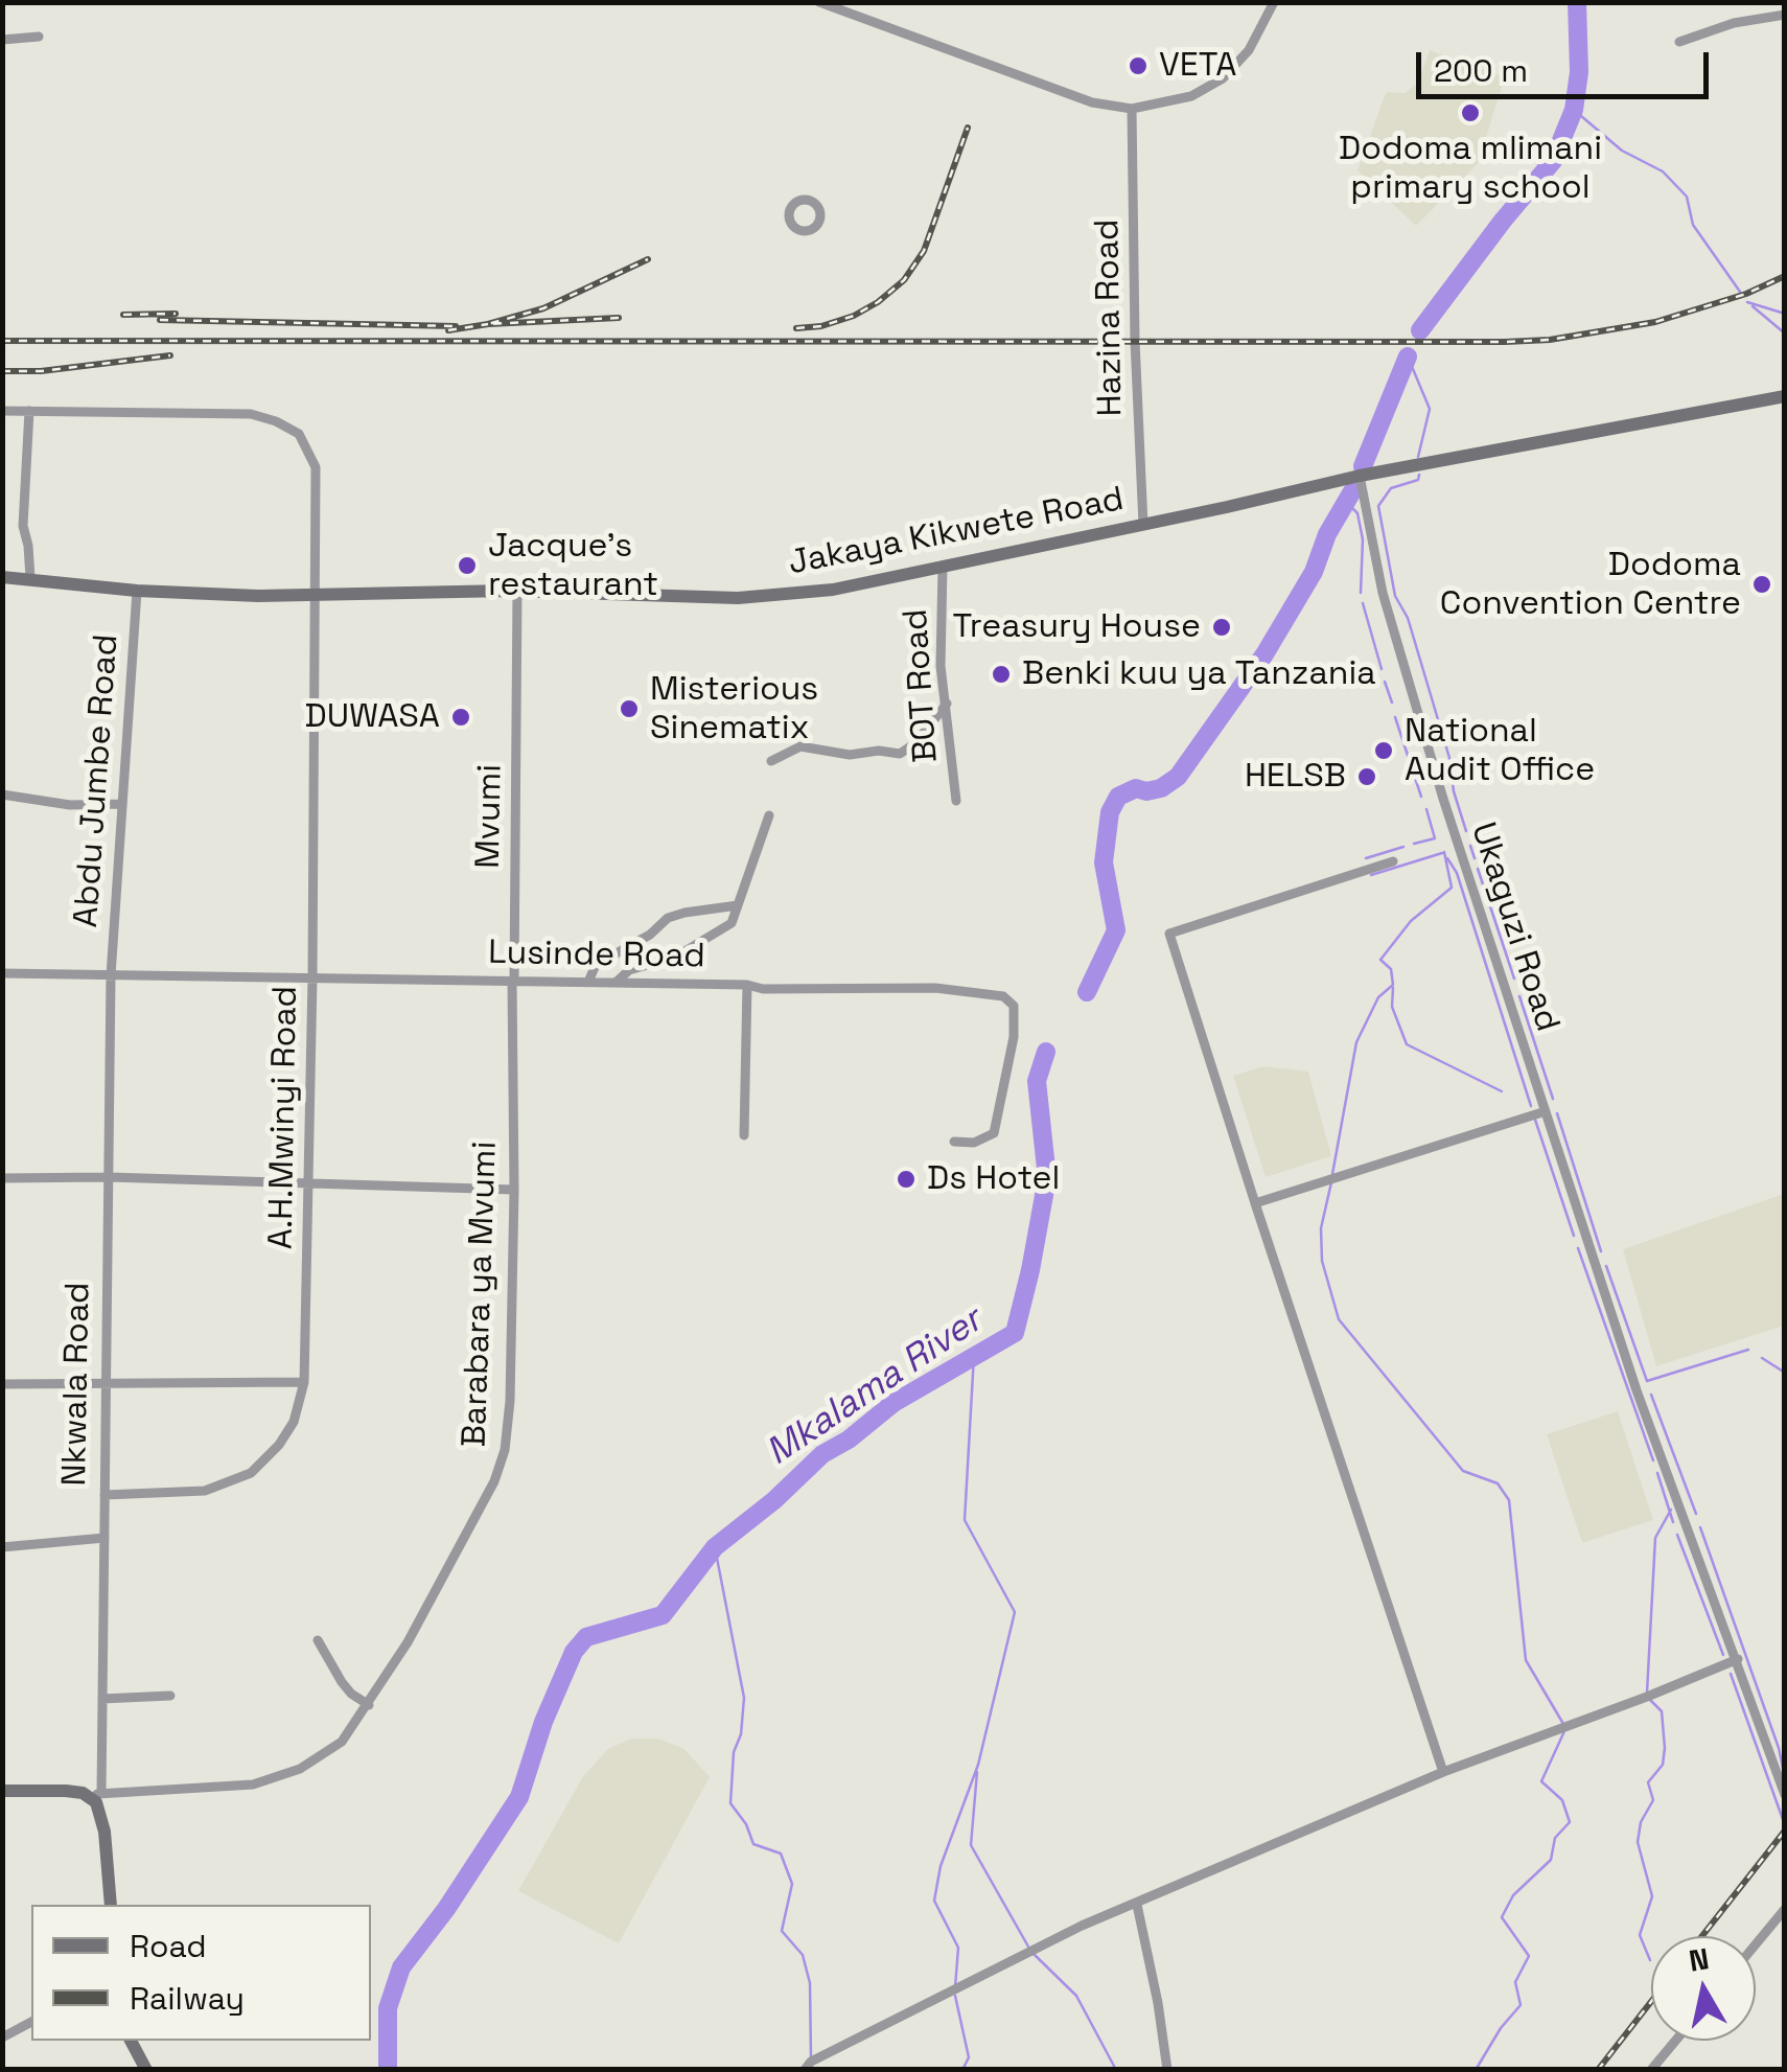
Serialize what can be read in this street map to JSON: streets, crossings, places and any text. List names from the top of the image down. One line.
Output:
{"streets":{"main road":["Jakaya Kikwete Road","Nkwala Road"],"street":["Hazina Road","BOT Road","Abdu Jumbe Road","Mvumi","Ukaguzi Road","Lusinde Road","A.H.Mwinyi Road","Barabara ya Mvumi"]},"crossings":[["Hazina Road","Jakaya Kikwete Road"],["Jakaya Kikwete Road","BOT Road"],["Jakaya Kikwete Road","Abdu Jumbe Road"],["Jakaya Kikwete Road","Mvumi"],["Jakaya Kikwete Road","Ukaguzi Road"],["Jakaya Kikwete Road","A.H.Mwinyi Road"],["Abdu Jumbe Road","Lusinde Road"],["Abdu Jumbe Road","Nkwala Road"],["Mvumi","Lusinde Road"],["Mvumi","Barabara ya Mvumi"],["Lusinde Road","A.H.Mwinyi Road"],["Lusinde Road","Barabara ya Mvumi"],["Lusinde Road","Nkwala Road"],["A.H.Mwinyi Road","Nkwala Road"],["Barabara ya Mvumi","Nkwala Road"]],"water":["Mkalama River"],"places":["VETA","Dodoma mlimani primary school","Jacque's restaurant","Dodoma Convention Centre","Treasury House","Benki kuu ya Tanzania","Misterious Sinematix","DUWASA","National Audit Office","HELSB","Ds Hotel"],"legend":["Road","Railway"],"scale_bar":"200 m","north":"top"}
